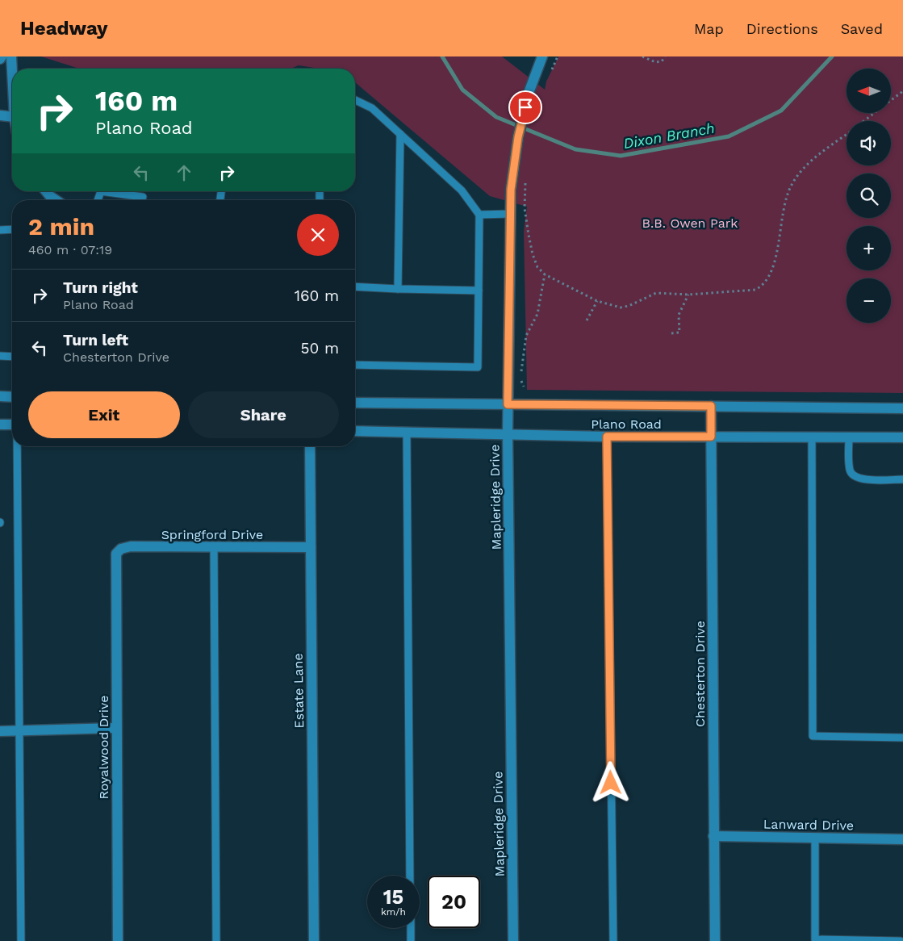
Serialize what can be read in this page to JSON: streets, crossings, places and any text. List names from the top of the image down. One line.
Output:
{"streets":{"street":["Plano Road","Mapleridge Drive","Springford Drive","Chesterton Drive","Estate Lane","Royalwood Drive","Lanward Drive"]},"crossings":[["Plano Road","Mapleridge Drive"],["Plano Road","Chesterton Drive"],["Springford Drive","Estate Lane"],["Springford Drive","Royalwood Drive"],["Chesterton Drive","Lanward Drive"]],"water":["Dixon Branch"],"parks":["B.B. Owen Park"],"north":"left","page":{"header":"Headway","nav":["Map","Directions","Saved"],"map_buttons":["+","−"],"turn":["160 m","Plano Road"],"heading":["2 min","460 m · 07:19"],"list":[{"name":"Turn right","note":"Plano Road","value":"160 m"},{"name":"Turn left","note":"Chesterton Drive","value":"50 m"}],"buttons":["Exit","Share"],"speed":"15 km/h","limit":"20"}}
